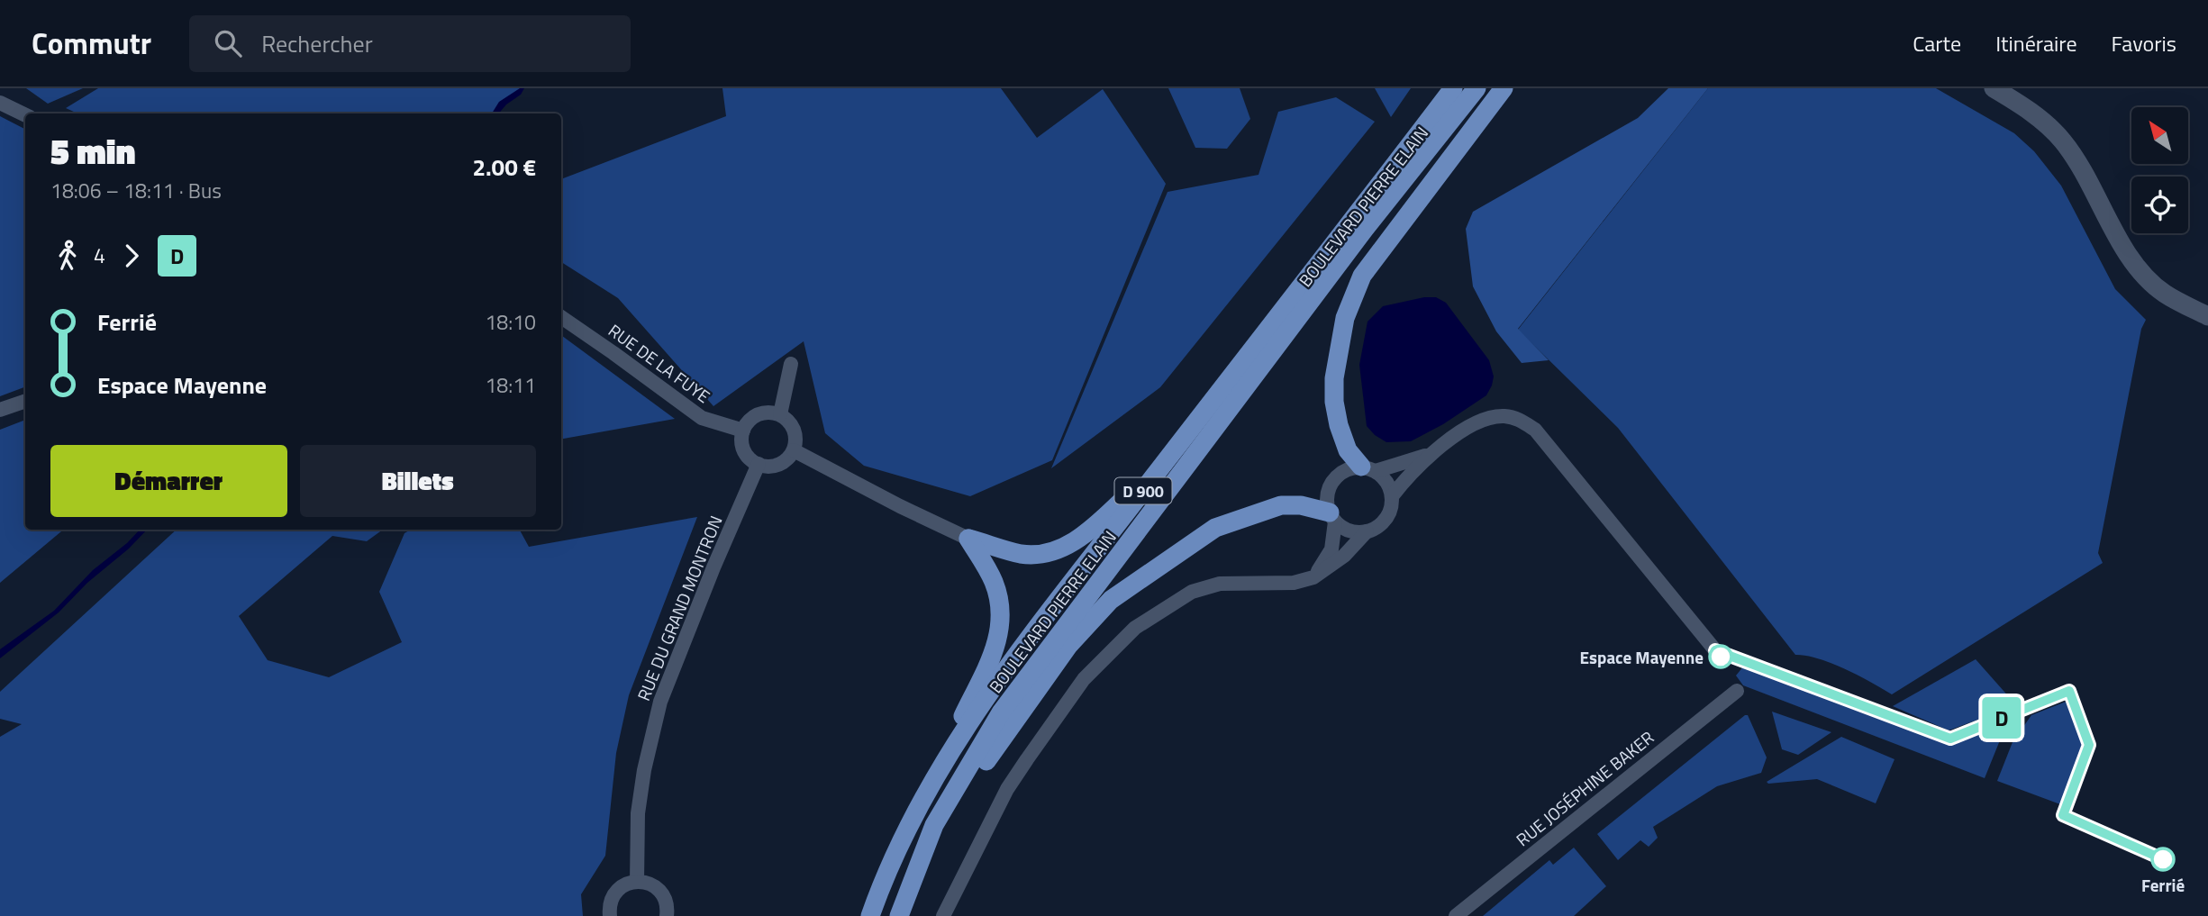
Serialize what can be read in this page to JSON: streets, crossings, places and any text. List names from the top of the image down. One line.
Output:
{"streets":{"main road":["BOULEVARD PIERRE ELAIN","D 900"],"street":["RUE DE LA FUYE","RUE DU GRAND MONTRON","RUE JOSÉPHINE BAKER"]},"crossings":[["RUE DE LA FUYE","RUE DU GRAND MONTRON"]],"places":["Espace Mayenne","Ferrié"],"lines":["bus line D"],"north":"top left","page":{"header":"Commutr","search":"Rechercher","nav":["Carte","Itinéraire","Favoris"],"on_map":"D","heading":["5 min","18:06 – 18:11 · Bus","2.00 €"],"legs":["4","D"],"list":[{"name":"Ferrié","value":"18:10"},{"name":"Espace Mayenne","value":"18:11"}],"buttons":["Démarrer","Billets"]}}
